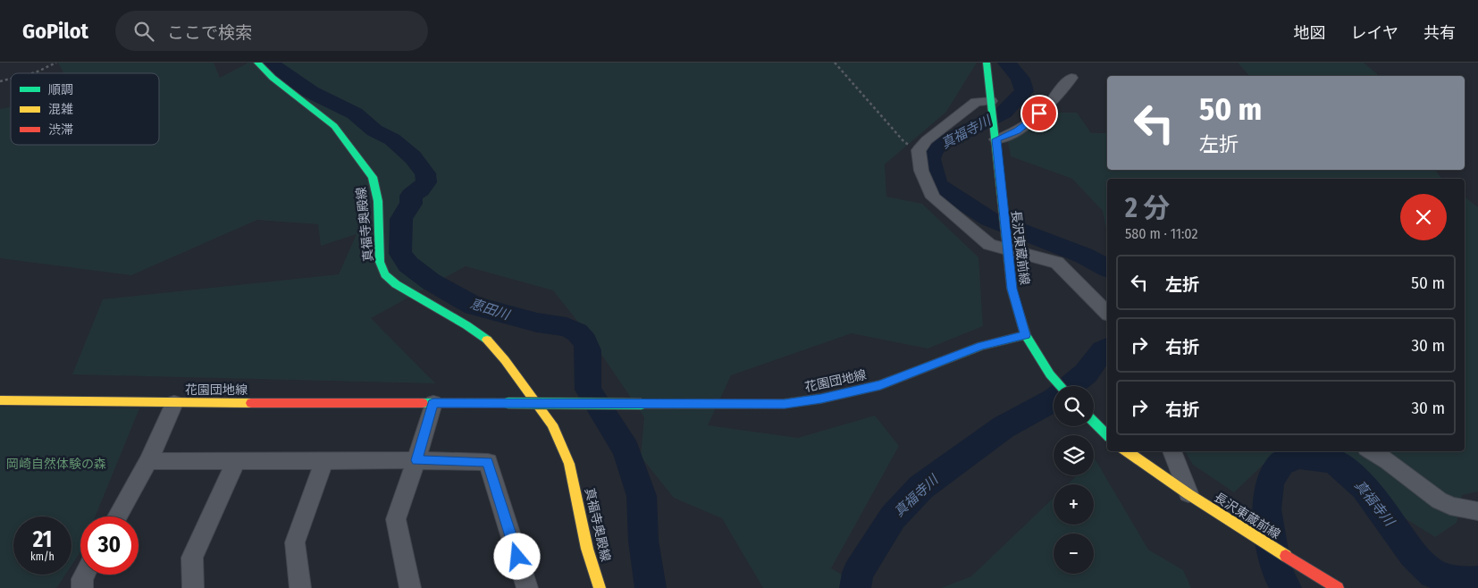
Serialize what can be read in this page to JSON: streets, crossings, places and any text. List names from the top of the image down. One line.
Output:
{"streets":{"street":["真福寺奥殿線","長沢東蔵前線","花園団地線"]},"crossings":[["長沢東蔵前線","花園団地線"]],"water":["真福寺川","恵田川"],"parks":["岡崎自然体験の森"],"legend":["順調","混雑","渋滞"],"page":{"header":"GoPilot","search":"ここで検索","nav":["地図","レイヤ","共有"],"turn":["50 m","左折"],"heading":["2 分","580 m · 11:02"],"list":[{"name":"左折","value":"50 m"},{"name":"右折","value":"30 m"},{"name":"右折","value":"30 m"}],"map_buttons":["+","−"],"speed":"21 km/h","limit":"30"}}
